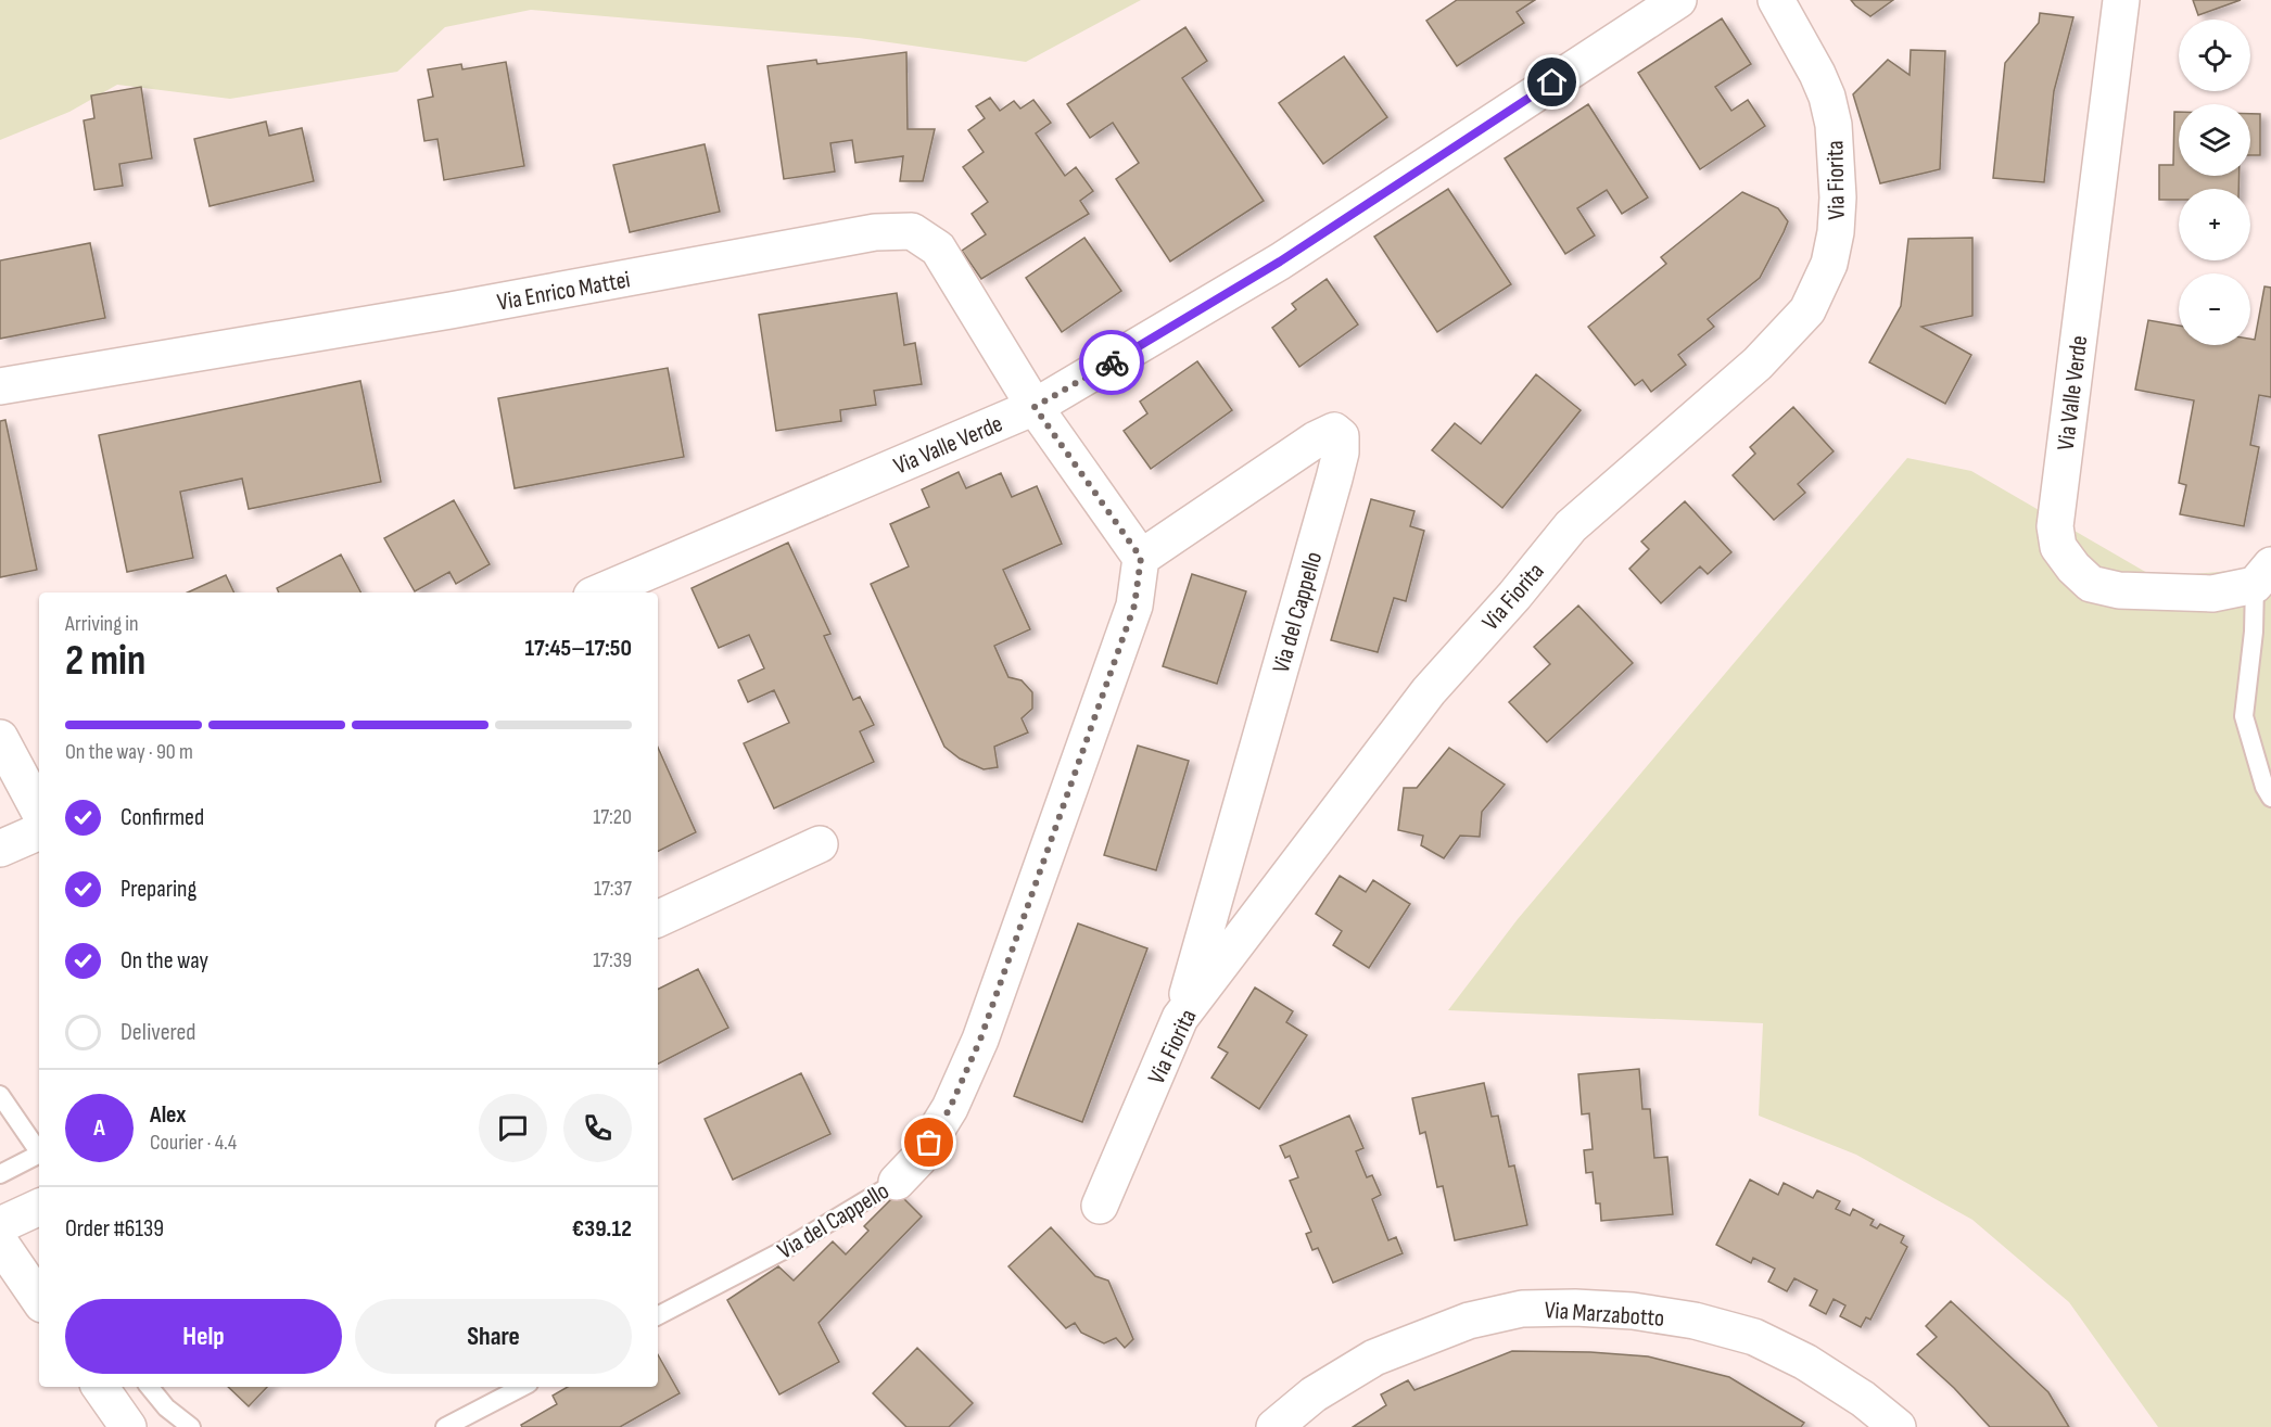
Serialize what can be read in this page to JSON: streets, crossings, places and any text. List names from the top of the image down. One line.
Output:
{"streets":{"street":["Via Fiorita","Via Enrico Mattei","Via Valle Verde","Via del Cappello","Via Marzabotto"]},"crossings":[["Via Fiorita","Via del Cappello"],["Via Enrico Mattei","Via Valle Verde"]],"page":{"map_buttons":["+","−"],"heading":["2 min","Arriving in","17:45–17:50"],"panel":["Alex","Courier · 4.4","Order #6139","€39.12"],"bar":"On the way · 90 m","list":[["Confirmed","17:20"],["Preparing","17:37"],["On the way","17:39"],"Delivered"],"round":"A","buttons":["Help","Share"]}}
